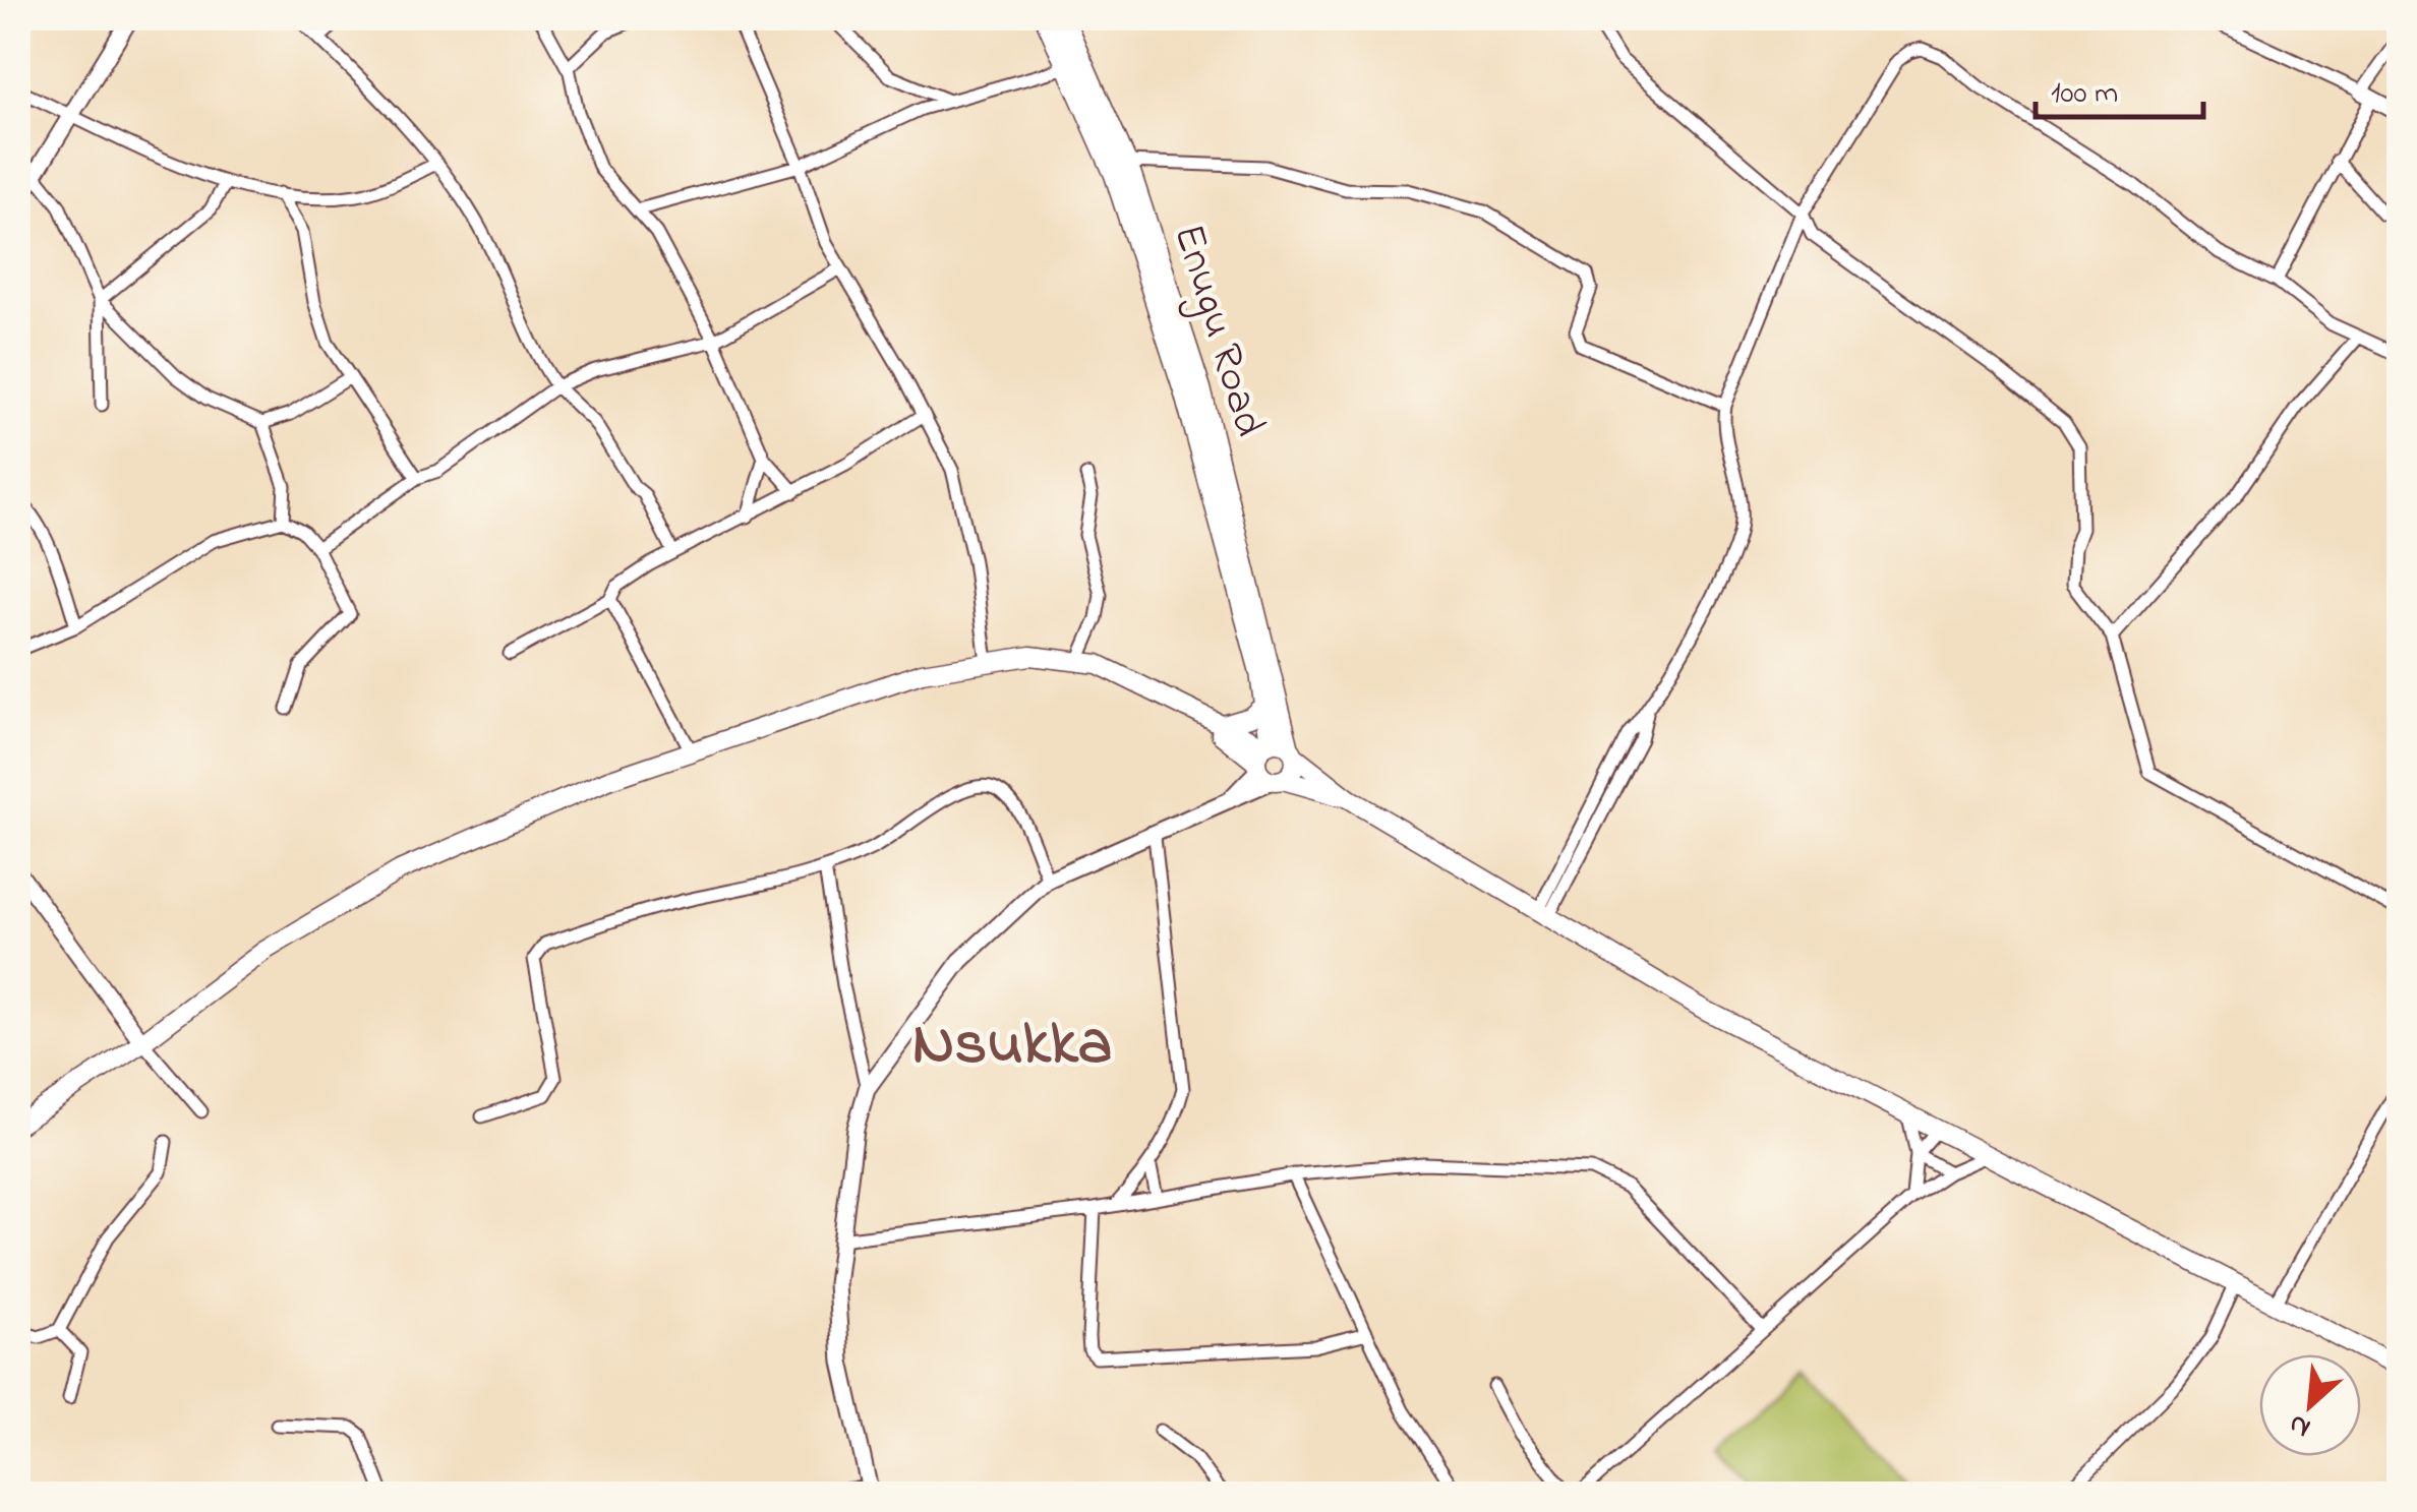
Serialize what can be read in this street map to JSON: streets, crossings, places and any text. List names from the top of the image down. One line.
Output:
{"streets":{"main road":["Enugu Road"]},"districts":["Nsukka"],"scale_bar":"100 m","north":"bottom left"}
